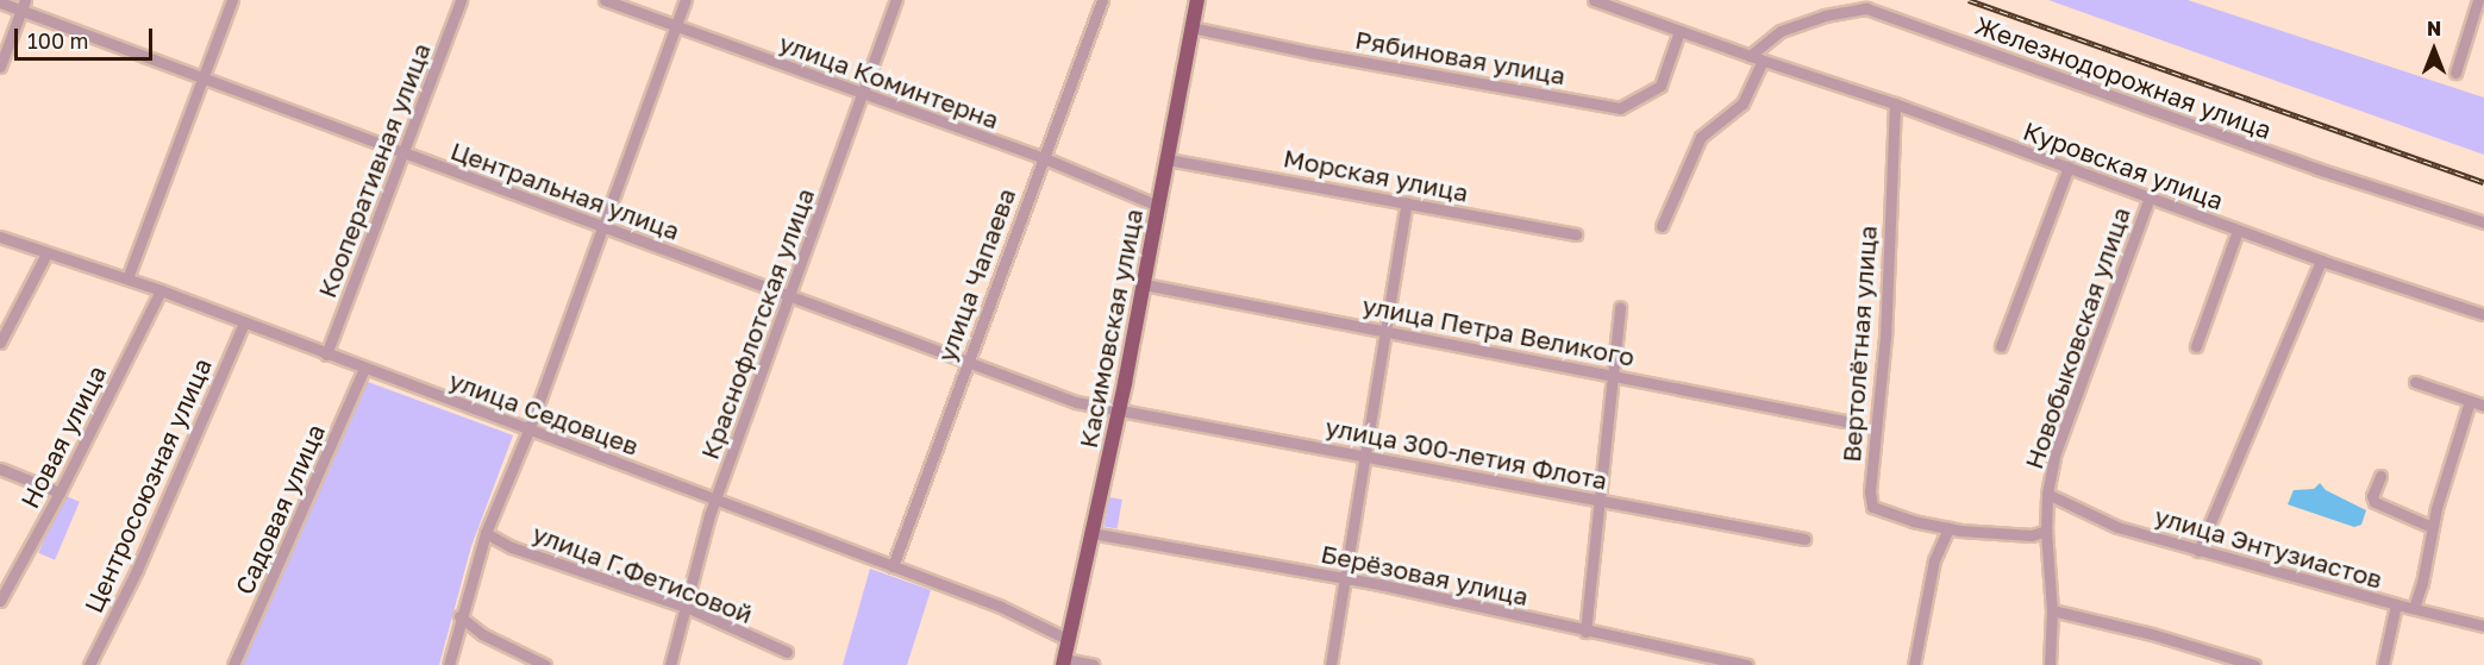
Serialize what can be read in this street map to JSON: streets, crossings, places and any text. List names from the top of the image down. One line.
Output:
{"streets":{"main road":["Касимовская улица"],"street":["Рябиновая улица","Железнодорожная улица","улица Коминтерна","Куровская улица","Кооперативная улица","Морская улица","Центральная улица","улица Чапаева","Краснофлотская улица","улица Петра Великого","Новобыковская улица","Вертолётная улица","улица Седовцев","Новая улица","улица 300-летия Флота","Центросоюзная улица","Садовая улица","улица Энтузиастов","улица Г.Фетисовой","Берёзовая улица"]},"crossings":[["Рябиновая улица","Касимовская улица"],["Железнодорожная улица","Куровская улица"],["улица Коминтерна","улица Чапаева"],["улица Коминтерна","Краснофлотская улица"],["улица Коминтерна","Касимовская улица"],["Куровская улица","Новобыковская улица"],["Куровская улица","Вертолётная улица"],["Кооперативная улица","Центральная улица"],["Кооперативная улица","улица Седовцев"],["Морская улица","Касимовская улица"],["Центральная улица","улица Чапаева"],["Центральная улица","Краснофлотская улица"],["Центральная улица","Касимовская улица"],["Центральная улица","улица 300-летия Флота"],["улица Чапаева","улица Седовцев"],["Краснофлотская улица","улица Седовцев"],["Краснофлотская улица","улица Г.Фетисовой"],["Касимовская улица","улица Петра Великого"],["Касимовская улица","улица Седовцев"],["Касимовская улица","улица 300-летия Флота"],["Касимовская улица","Берёзовая улица"],["Новобыковская улица","Вертолётная улица"],["Новобыковская улица","улица Энтузиастов"],["улица Седовцев","Новая улица"],["улица Седовцев","Центросоюзная улица"],["улица Седовцев","Садовая улица"]],"scale_bar":"100 m","north":"top"}
